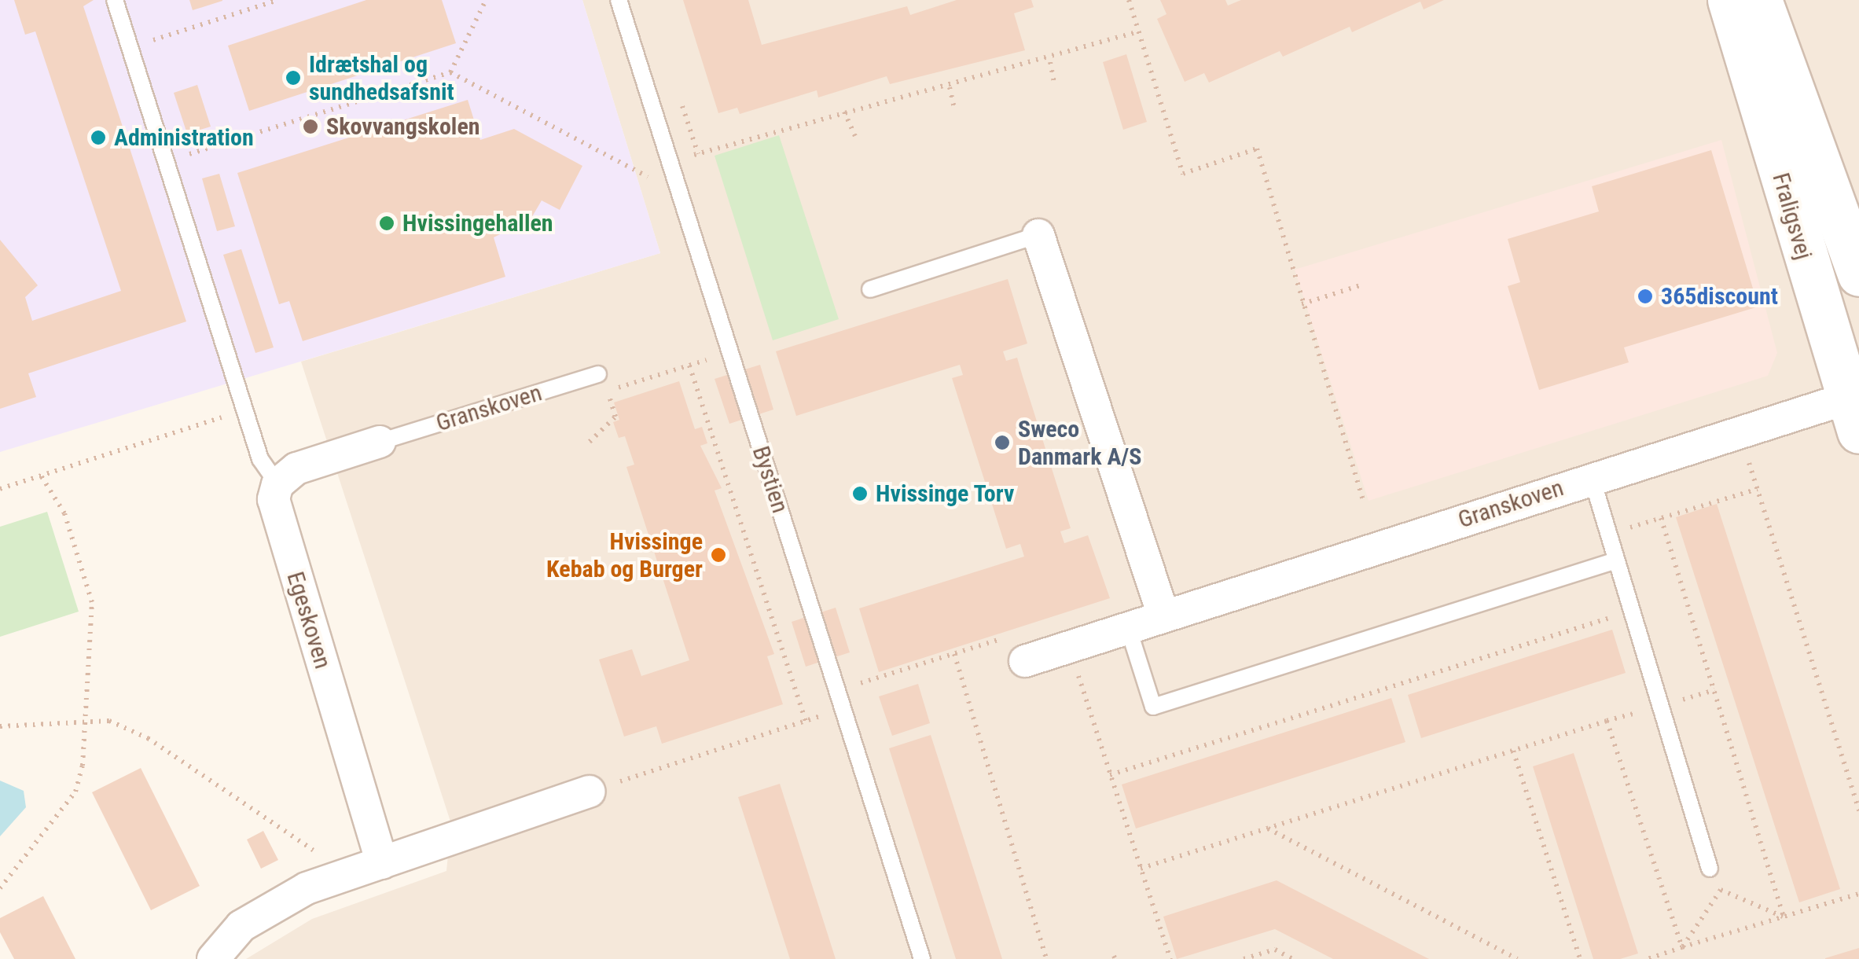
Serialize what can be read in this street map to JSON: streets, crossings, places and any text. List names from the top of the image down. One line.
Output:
{"streets":{"street":["Fraligsvej","Granskoven","Egeskoven"],"lane":["Bystien"]},"crossings":[["Fraligsvej","Granskoven"]],"places":["Idrætshal og sundhedsafsnit","Skovvangskolen","Administration","Hvissingehallen","365discount","Sweco Danmark A/S","Hvissinge Torv","Hvissinge Kebab og Burger"]}
